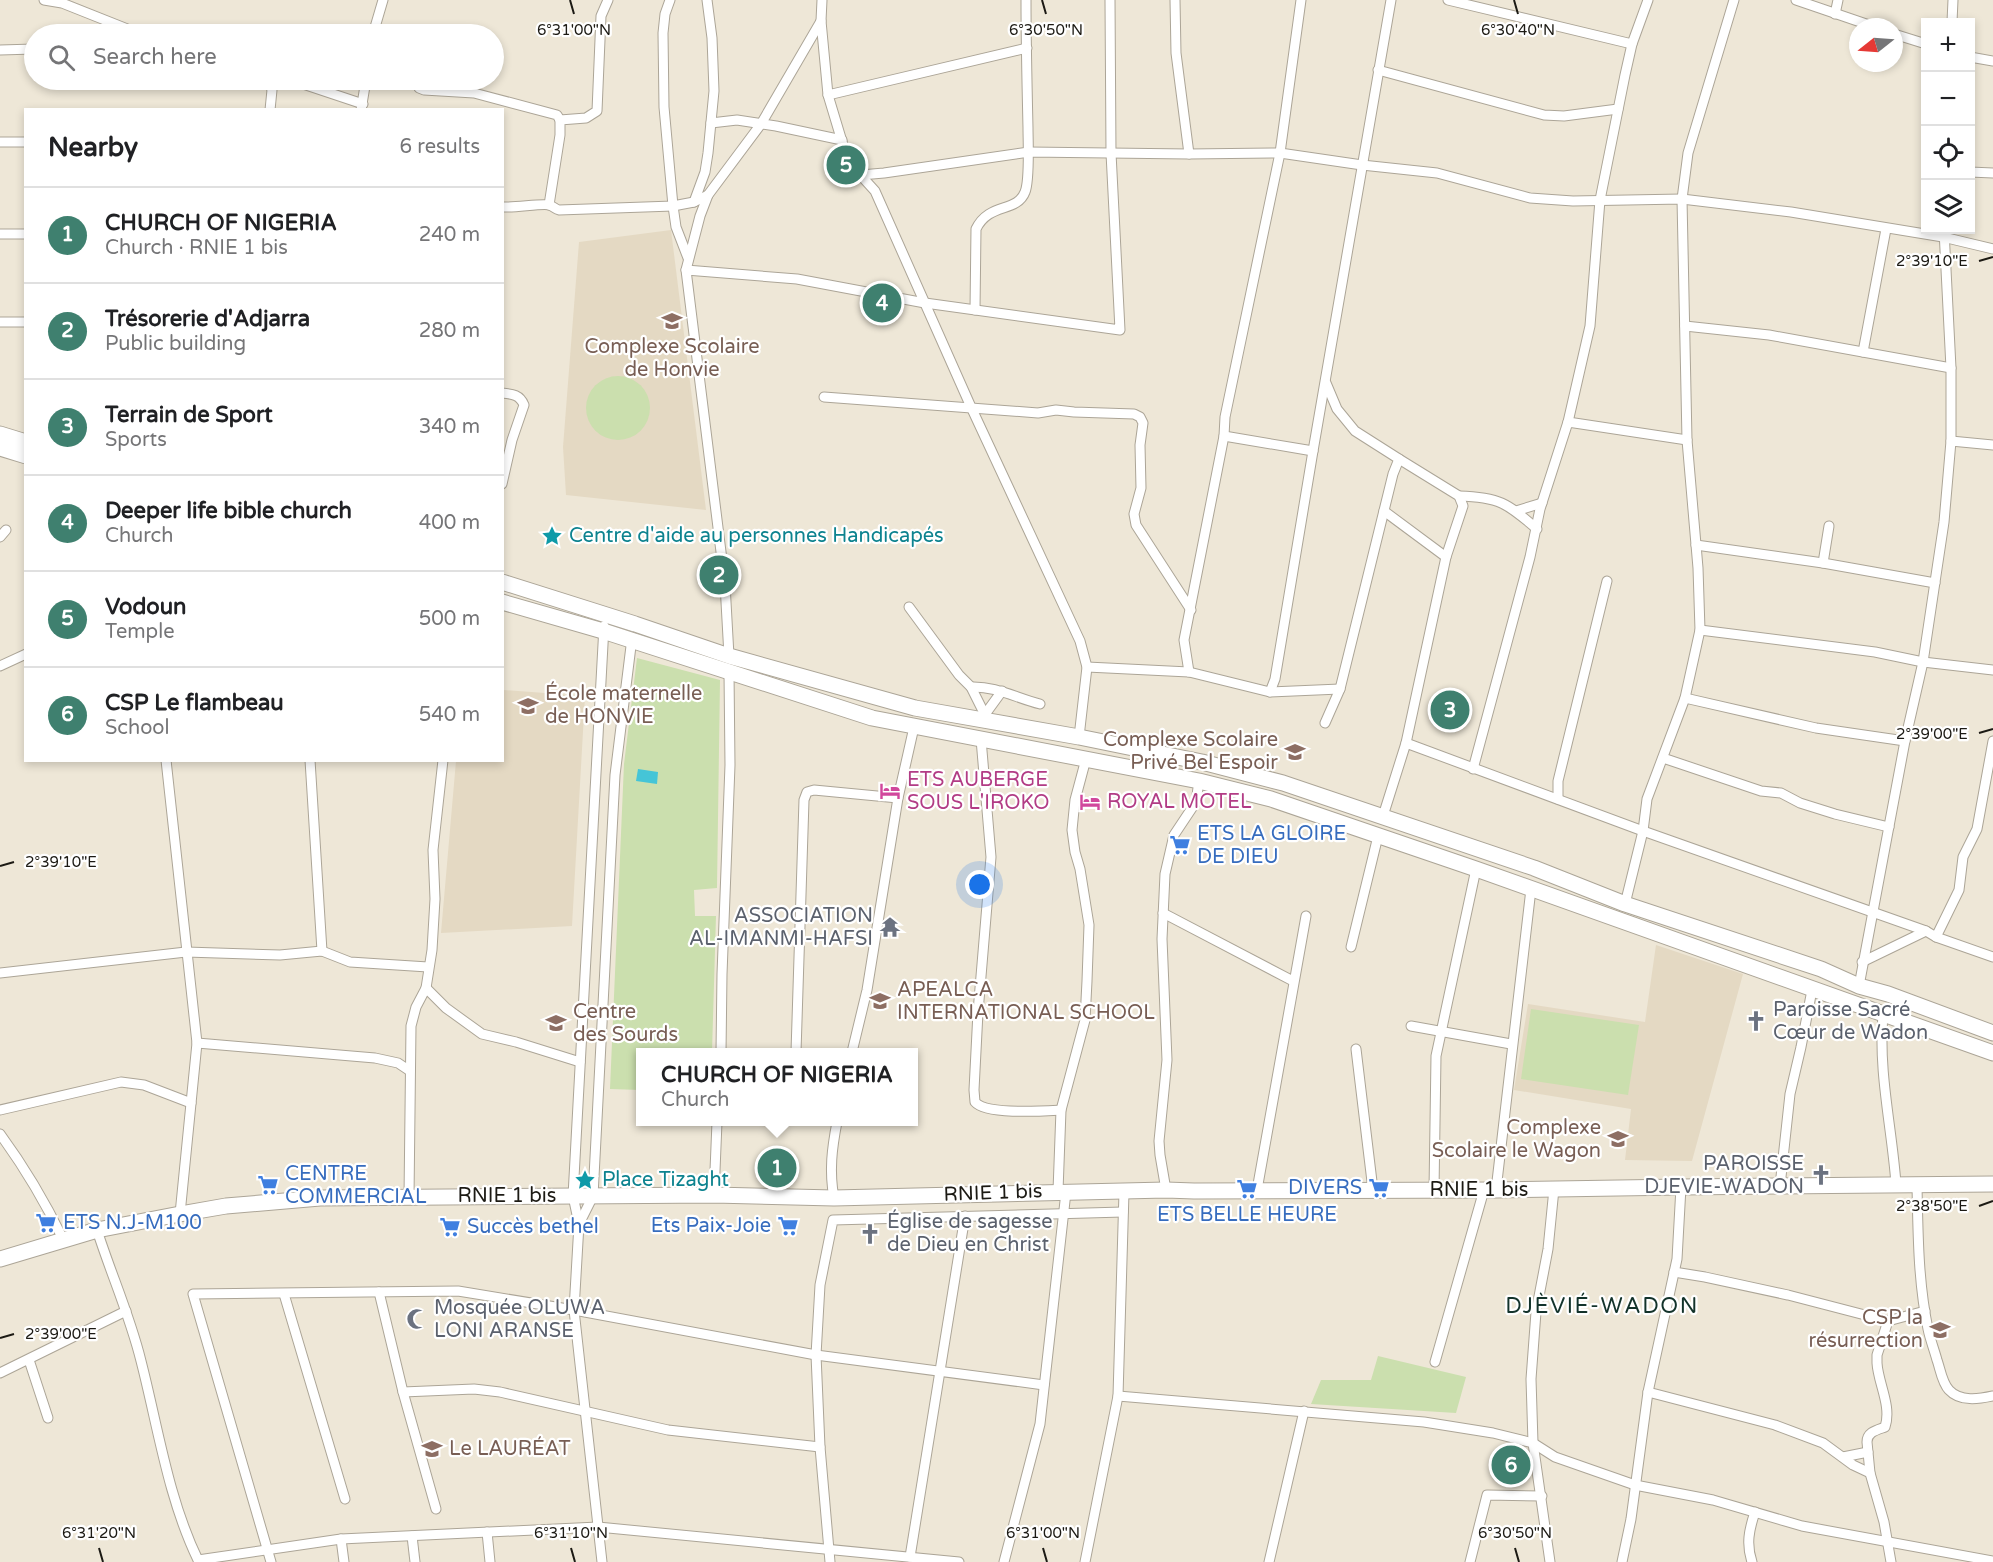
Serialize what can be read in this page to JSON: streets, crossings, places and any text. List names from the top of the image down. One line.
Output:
{"streets":{"main road":["RNIE 1 bis"]},"districts":["DJÈVIÉ-WADON"],"places":{"school or university":["Complexe Scolaire de Honvie","École maternelle de HONVIE","Complexe Scolaire Privé Bel Espoir","APEALCA INTERNATIONAL SCHOOL","Centre des Sourds","Complexe Scolaire le Wagon","CSP la résurrection","Le LAURÉAT"],"place":["Centre d'aide au personnes Handicapés","Place Tizaght"],"hotel":["ETS AUBERGE SOUS L'IROKO","ROYAL MOTEL"],"supermarket":["ETS LA GLOIRE DE DIEU","CENTRE COMMERCIAL","DIVERS","ETS BELLE HEURE","ETS N.J-M100","Ets Paix-Joie","Succès bethel"],"temple":["ASSOCIATION AL-IMANMI-HAFSI"],"church":["Paroisse Sacré Cœur de Wadon","PAROISSE DJEVIE-WADON","Église de sagesse de Dieu en Christ"],"mosque":["Mosquée OLUWA LONI ARANSE"]},"north":"left","page":{"map_buttons":["+","−"],"search":"Search here","heading":["Nearby","6 results"],"pins":["5","4","2","3","1","6"],"list":[{"mark":"1","name":"CHURCH OF NIGERIA","note":"Church · RNIE 1 bis","value":"240 m"},{"mark":"2","name":"Trésorerie d'Adjarra","note":"Public building","value":"280 m"},{"mark":"3","name":"Terrain de Sport","note":"Sports","value":"340 m"},{"mark":"4","name":"Deeper life bible church","note":"Church","value":"400 m"},{"mark":"5","name":"Vodoun","note":"Temple","value":"500 m"},{"mark":"6","name":"CSP Le flambeau","note":"School","value":"540 m"}],"popup":["CHURCH OF NIGERIA","Church"]},"coordinates":["6°31'00\"N","6°30'50\"N","6°30'40\"N","2°39'10\"E","2°39'00\"E","2°38'50\"E","6°31'20\"N","6°31'10\"N"]}
